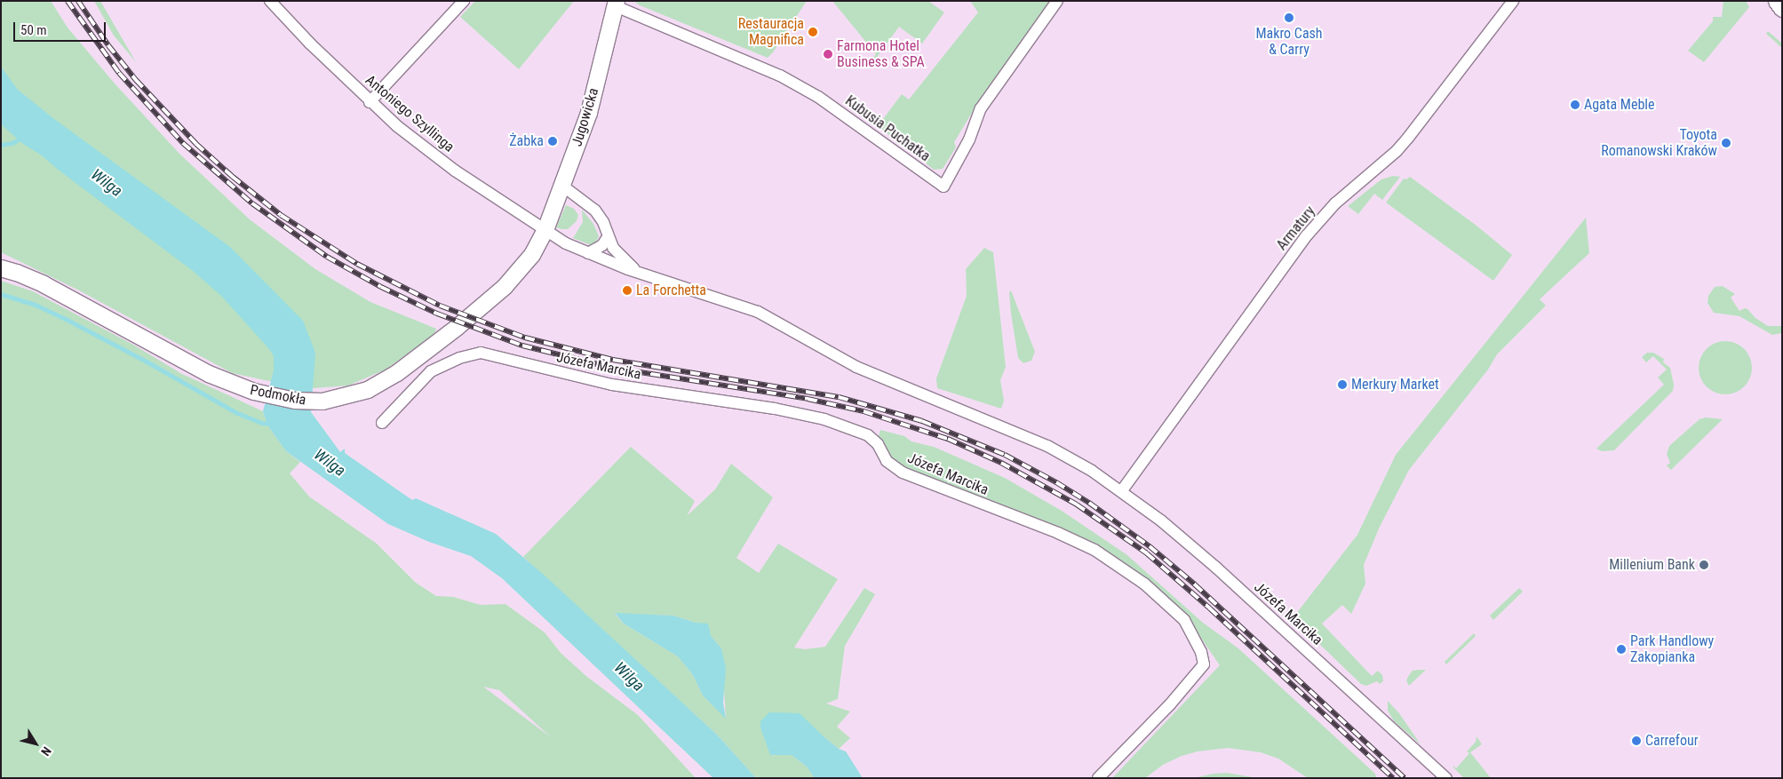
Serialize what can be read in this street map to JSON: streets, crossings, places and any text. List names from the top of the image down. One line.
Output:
{"streets":{"street":["Antoniego Szyllinga","Jugowicka","Kubusia Puchatka","Armatury","Józefa Marcika","Podmokła"]},"crossings":[["Antoniego Szyllinga","Jugowicka"],["Antoniego Szyllinga","Józefa Marcika"],["Antoniego Szyllinga","Podmokła"],["Jugowicka","Kubusia Puchatka"],["Jugowicka","Józefa Marcika"],["Jugowicka","Podmokła"],["Armatury","Józefa Marcika"],["Józefa Marcika","Podmokła"]],"water":["Wilga"],"places":["Makro Cash & Carry","Restauracja Magnifica","Farmona Hotel Business & SPA","Agata Meble","Żabka","Toyota Romanowski Kraków","La Forchetta","Merkury Market","Millenium Bank","Park Handlowy Zakopianka","Carrefour"],"scale_bar":"50 m","north":"bottom right"}
